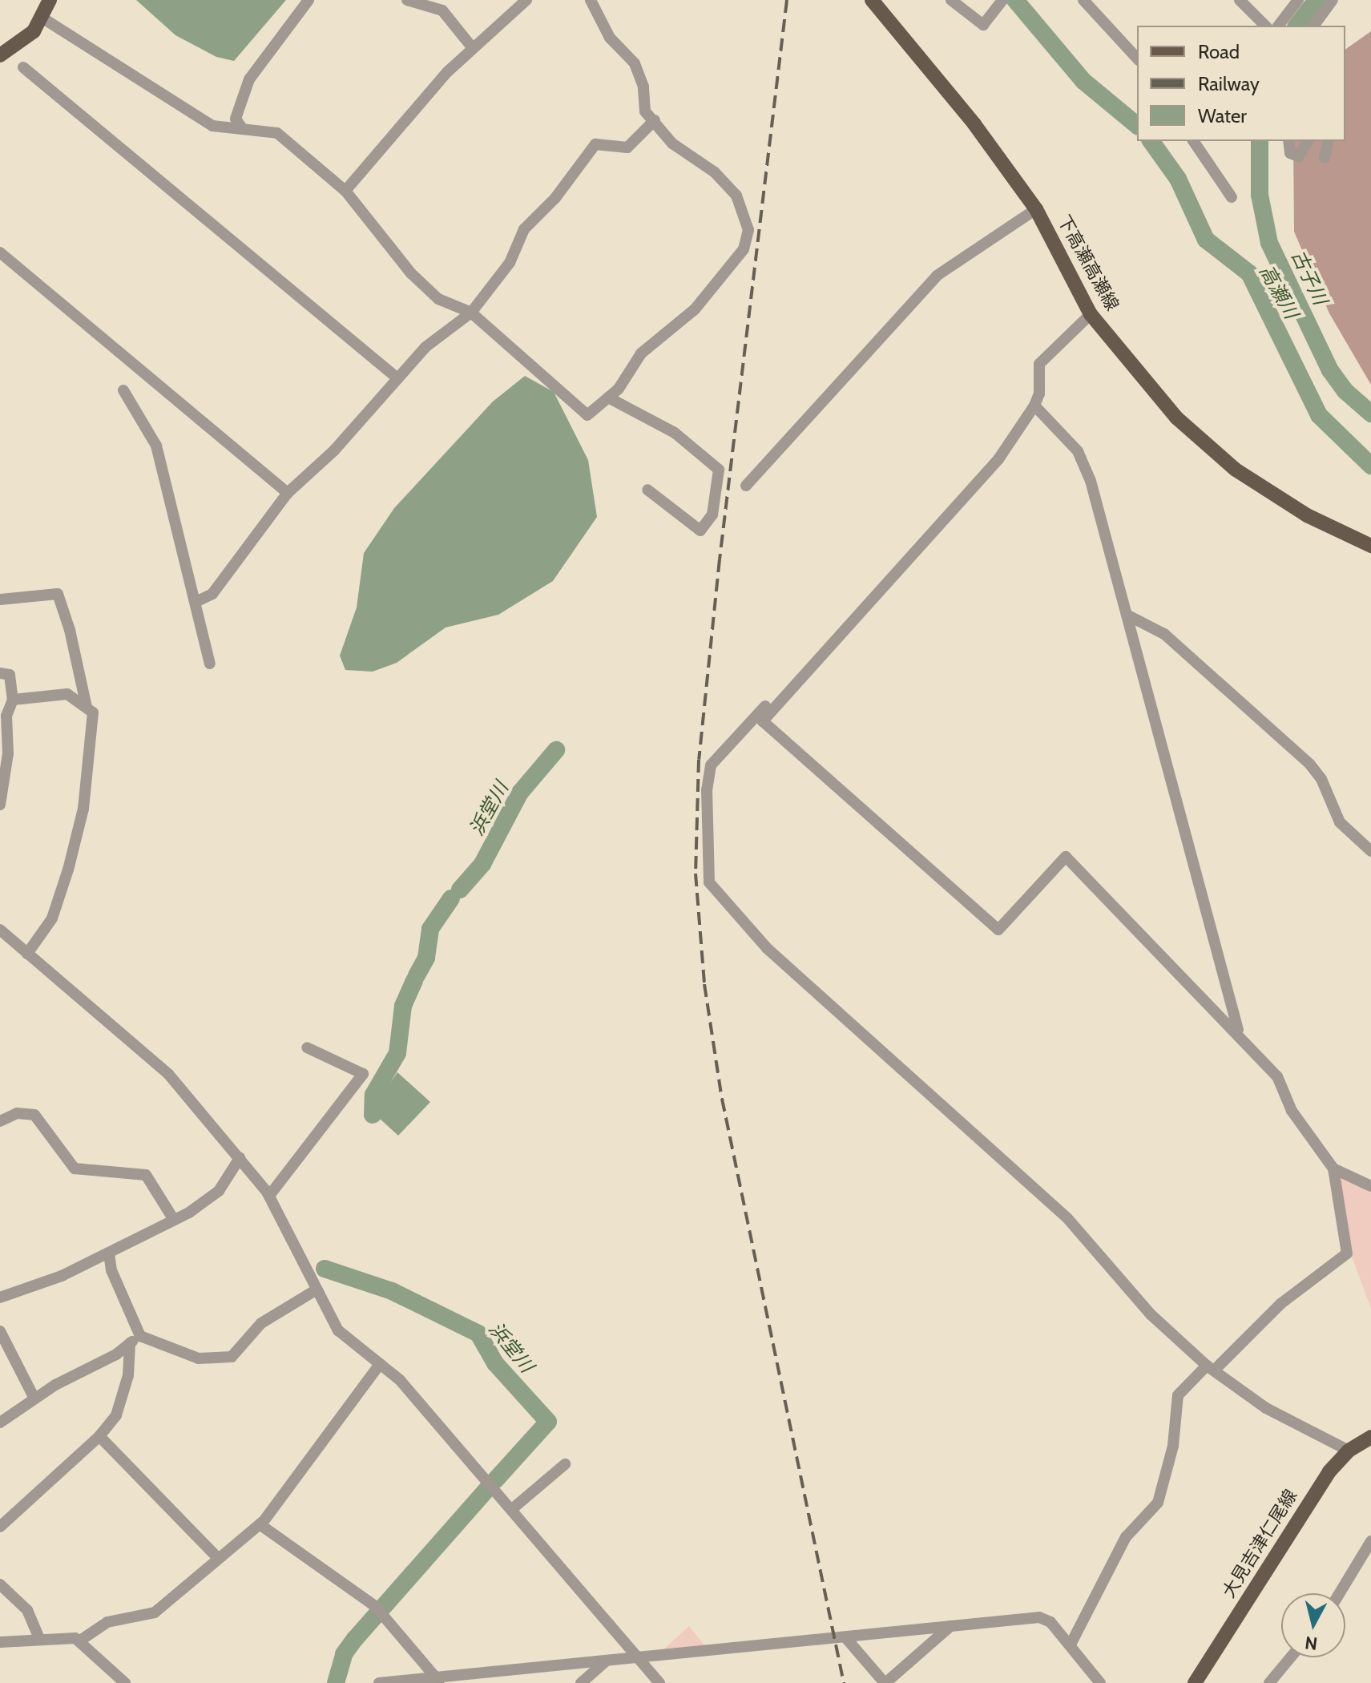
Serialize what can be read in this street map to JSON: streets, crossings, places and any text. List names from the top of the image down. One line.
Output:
{"streets":{"main road":["下高瀬高瀬線","大見吉津仁尾線"]},"water":["古子川","高瀬川","浜堂川"],"legend":["Road","Railway","Water"],"north":"bottom"}
